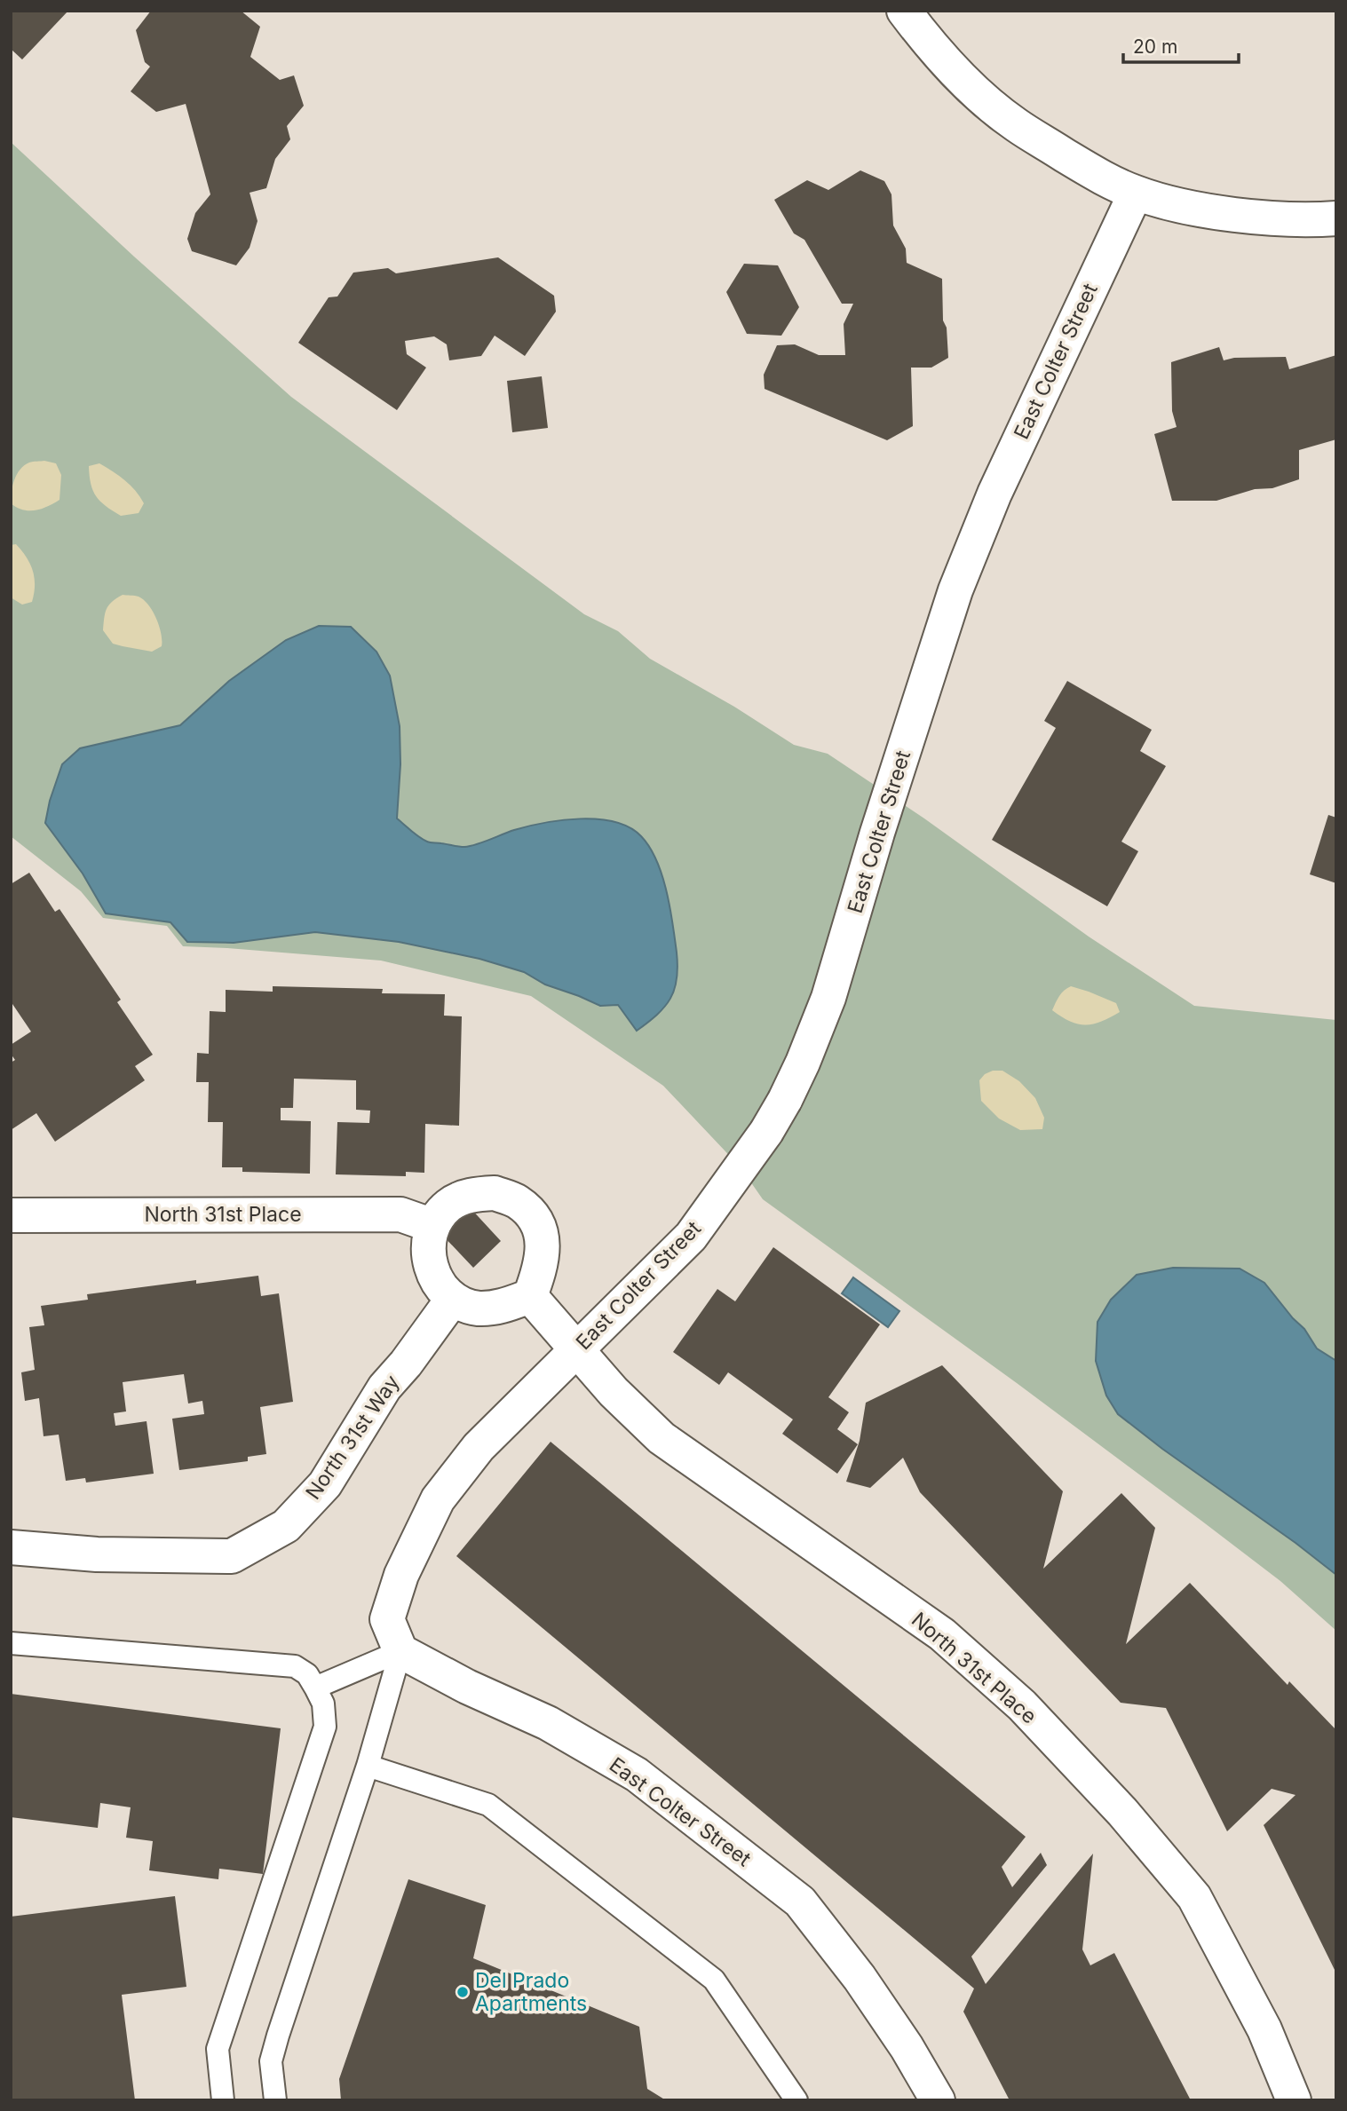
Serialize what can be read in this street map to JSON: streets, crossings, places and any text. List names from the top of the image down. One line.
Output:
{"streets":{"street":["East Colter Street","North 31st Place","North 31st Way"]},"crossings":[["East Colter Street","North 31st Place"],["North 31st Place","North 31st Way"]],"places":["Del Prado Apartments"],"scale_bar":"20 m"}
